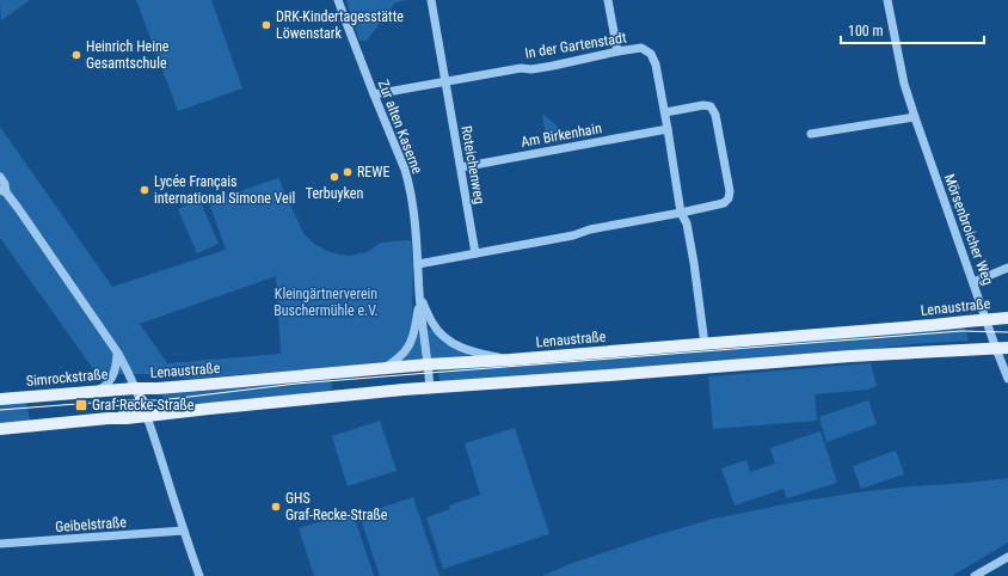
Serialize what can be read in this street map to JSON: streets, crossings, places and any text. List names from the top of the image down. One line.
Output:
{"streets":{"main road":["Lenaustraße","Simrockstraße"],"street":["In der Gartenstadt","Zur alten Kaserne","Am Birkenhain","Roteichenweg","Mörsenbroicher Weg","Geibelstraße"]},"crossings":[["In der Gartenstadt","Zur alten Kaserne"],["In der Gartenstadt","Am Birkenhain"],["In der Gartenstadt","Roteichenweg"],["In der Gartenstadt","Lenaustraße"],["Zur alten Kaserne","Lenaustraße"],["Am Birkenhain","Roteichenweg"],["Mörsenbroicher Weg","Lenaustraße"],["Lenaustraße","Simrockstraße"]],"parks":["Kleingärtnerverein Buschermühle e.V."],"places":{"other":["DRK-Kindertagesstätte Löwenstark","Heinrich Heine Gesamtschule","REWE","Terbuyken","Lycée Français international Simone Veil","GHS Graf-Recke-Straße"],"transit":["Graf-Recke-Straße"]},"scale_bar":"100 m"}
